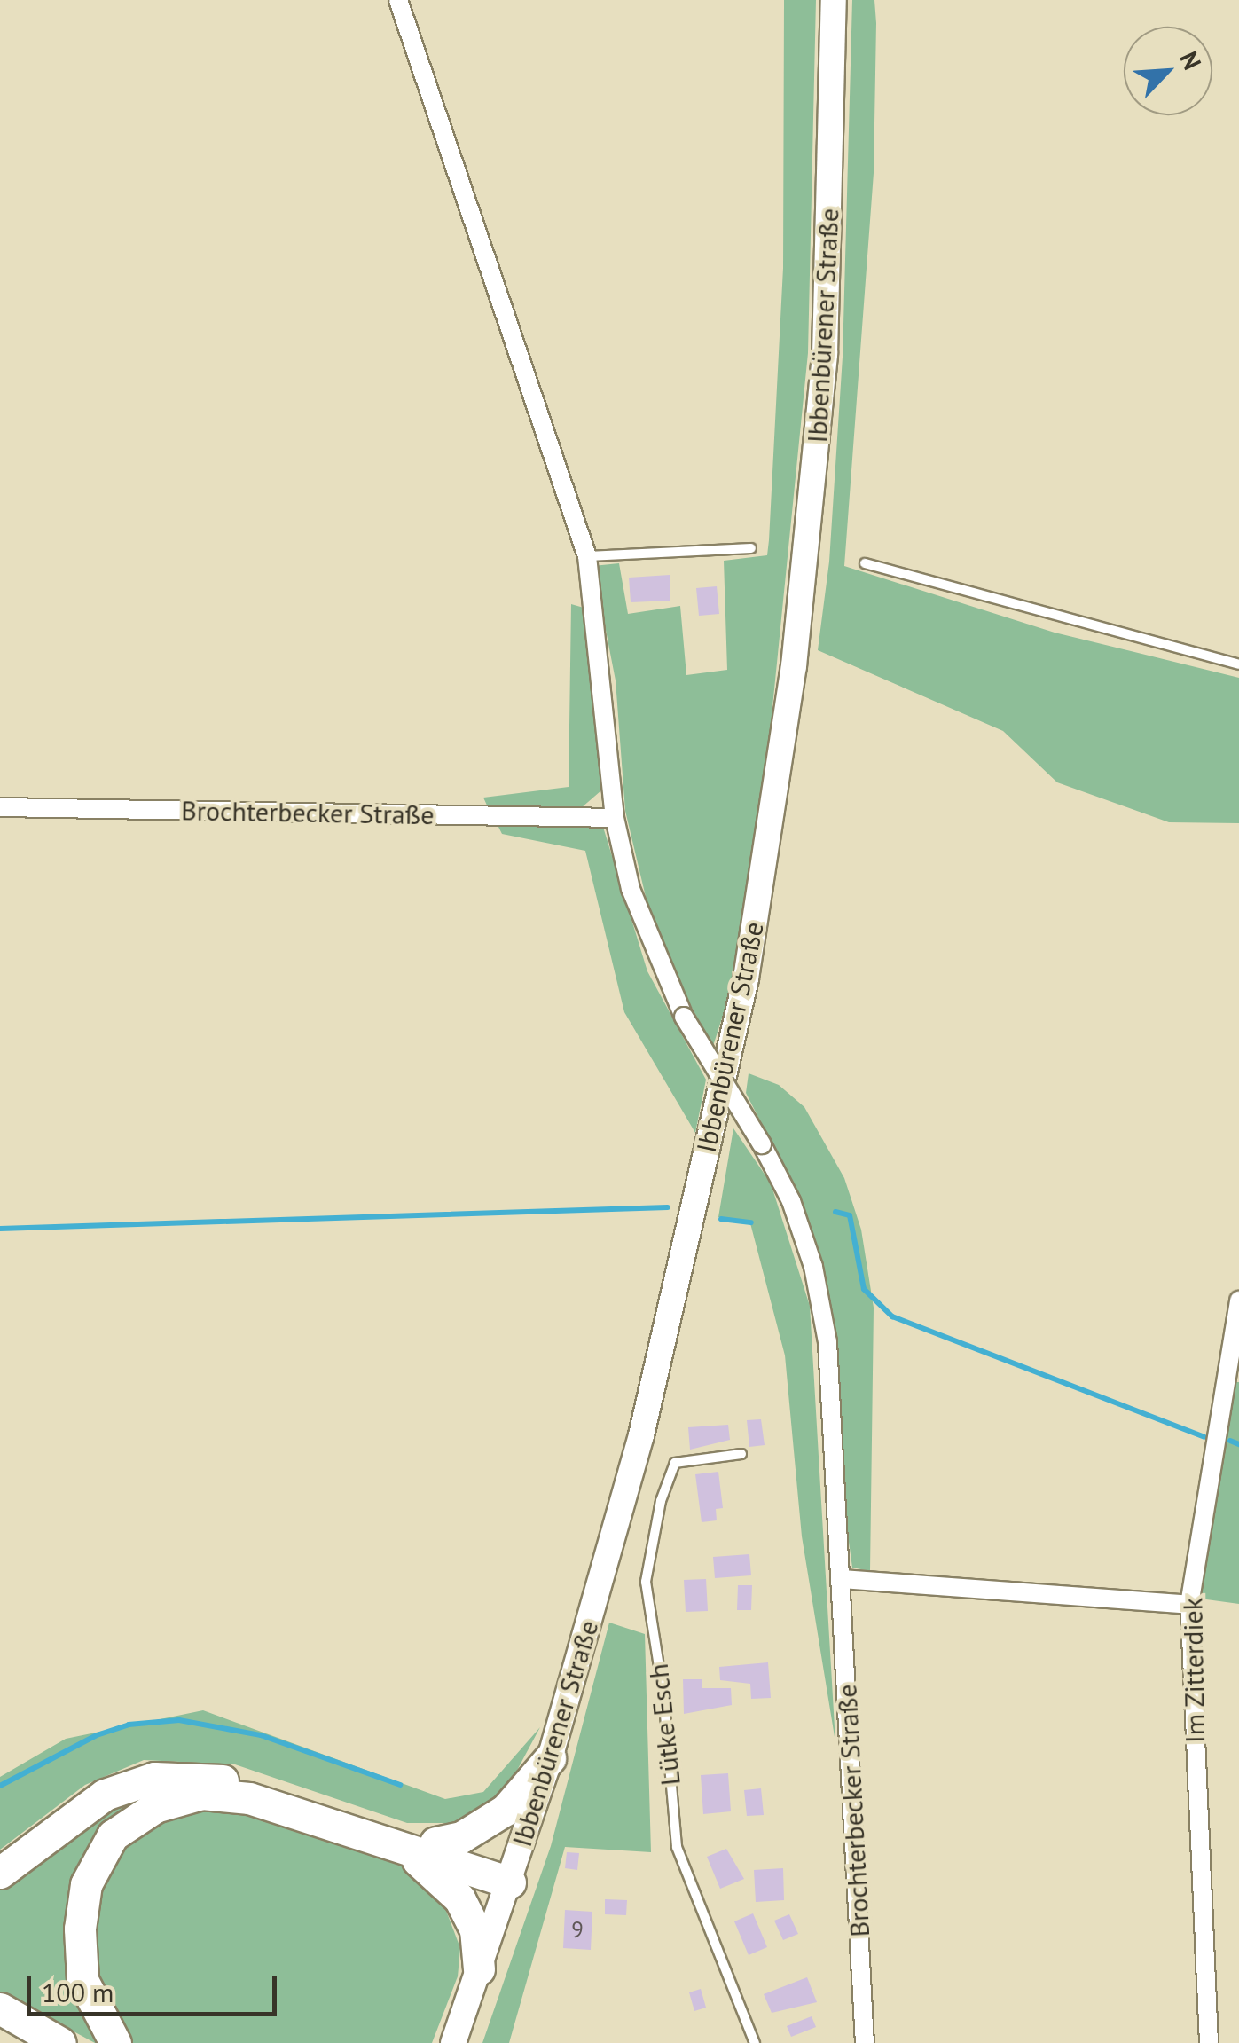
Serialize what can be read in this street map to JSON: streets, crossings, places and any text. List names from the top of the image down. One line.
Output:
{"streets":{"main road":["Ibbenbürener Straße"],"street":["Brochterbecker Straße","Im Zitterdiek"],"lane":["Lütke Esch"]},"house_numbers":["9"],"scale_bar":"100 m","north":"top right"}
